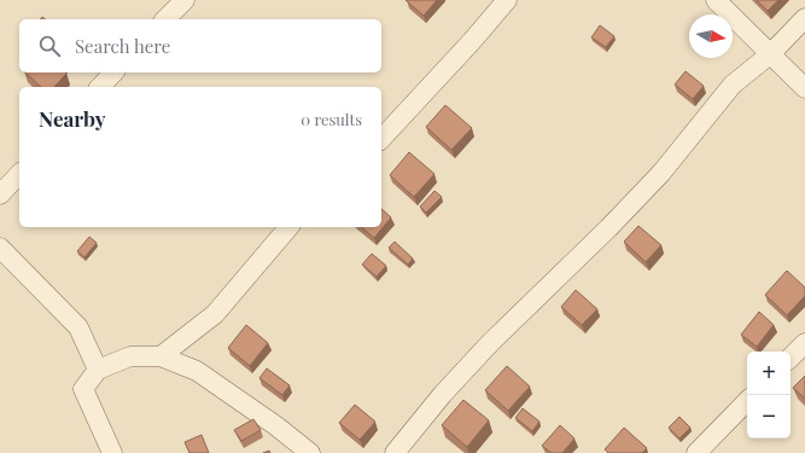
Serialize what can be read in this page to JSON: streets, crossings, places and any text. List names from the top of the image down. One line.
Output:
{"north":"right","page":{"search":"Search here","heading":["Nearby","0 results"],"map_buttons":["+","−"]}}
